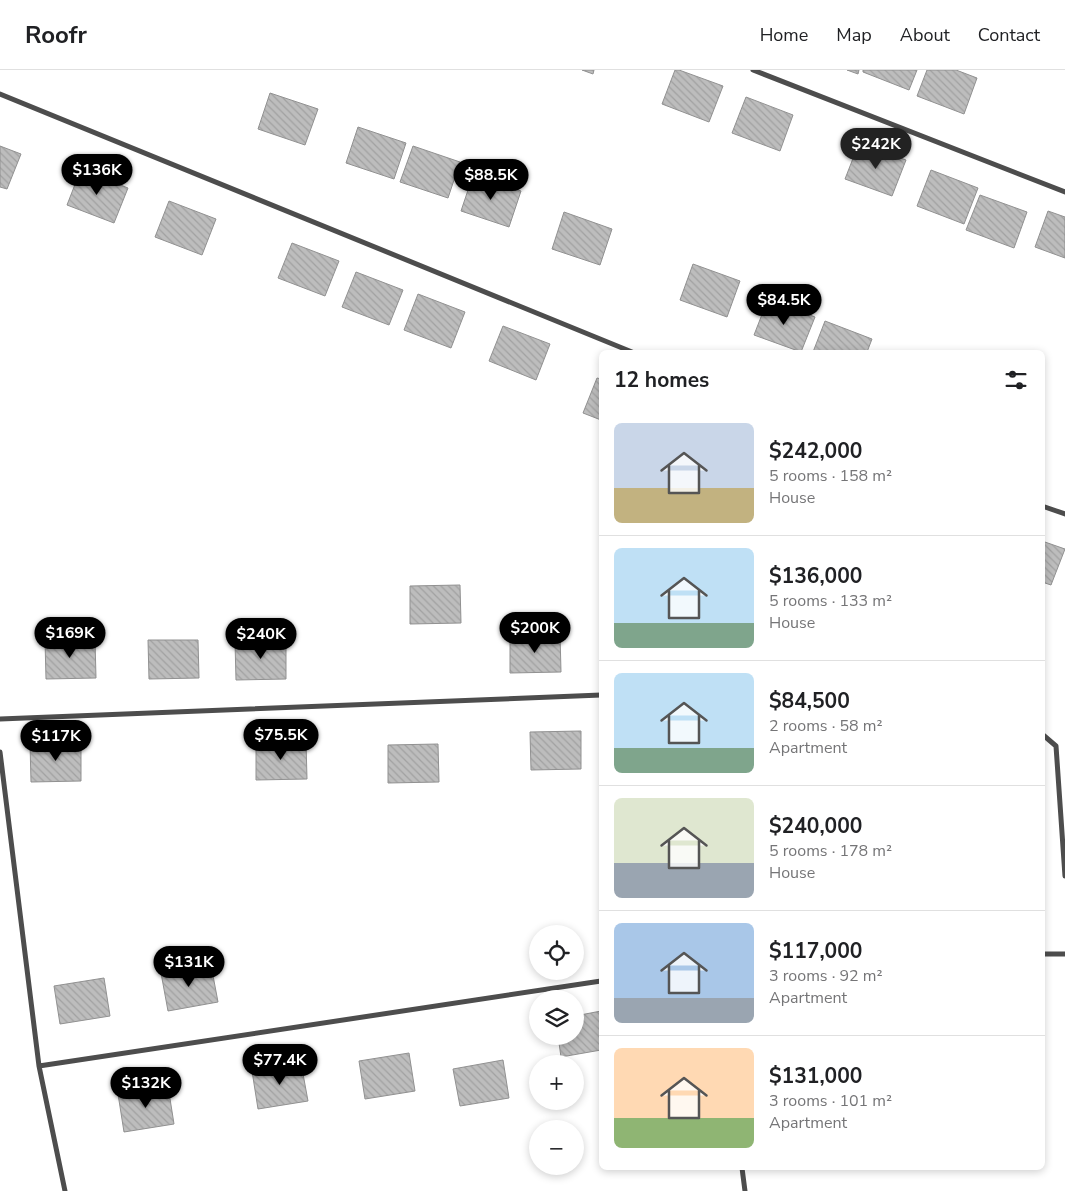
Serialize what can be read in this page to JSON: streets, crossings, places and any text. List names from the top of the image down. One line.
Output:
{"page":{"header":"Roofr","nav":["Home","Map","About","Contact"],"price":["$242K","$136K","$88.5K","$84.5K","$200K","$169K","$240K","$75.5K","$117K","$131K","$77.4K","$132K"],"heading":"12 homes","list":[{"name":"$242,000","note":"5 rooms · 158 m² · House"},{"name":"$136,000","note":"5 rooms · 133 m² · House"},{"name":"$84,500","note":"2 rooms · 58 m² · Apartment"},{"name":"$240,000","note":"5 rooms · 178 m² · House"},{"name":"$117,000","note":"3 rooms · 92 m² · Apartment"},{"name":"$131,000","note":"3 rooms · 101 m² · Apartment"}],"map_buttons":["+","−"]}}
